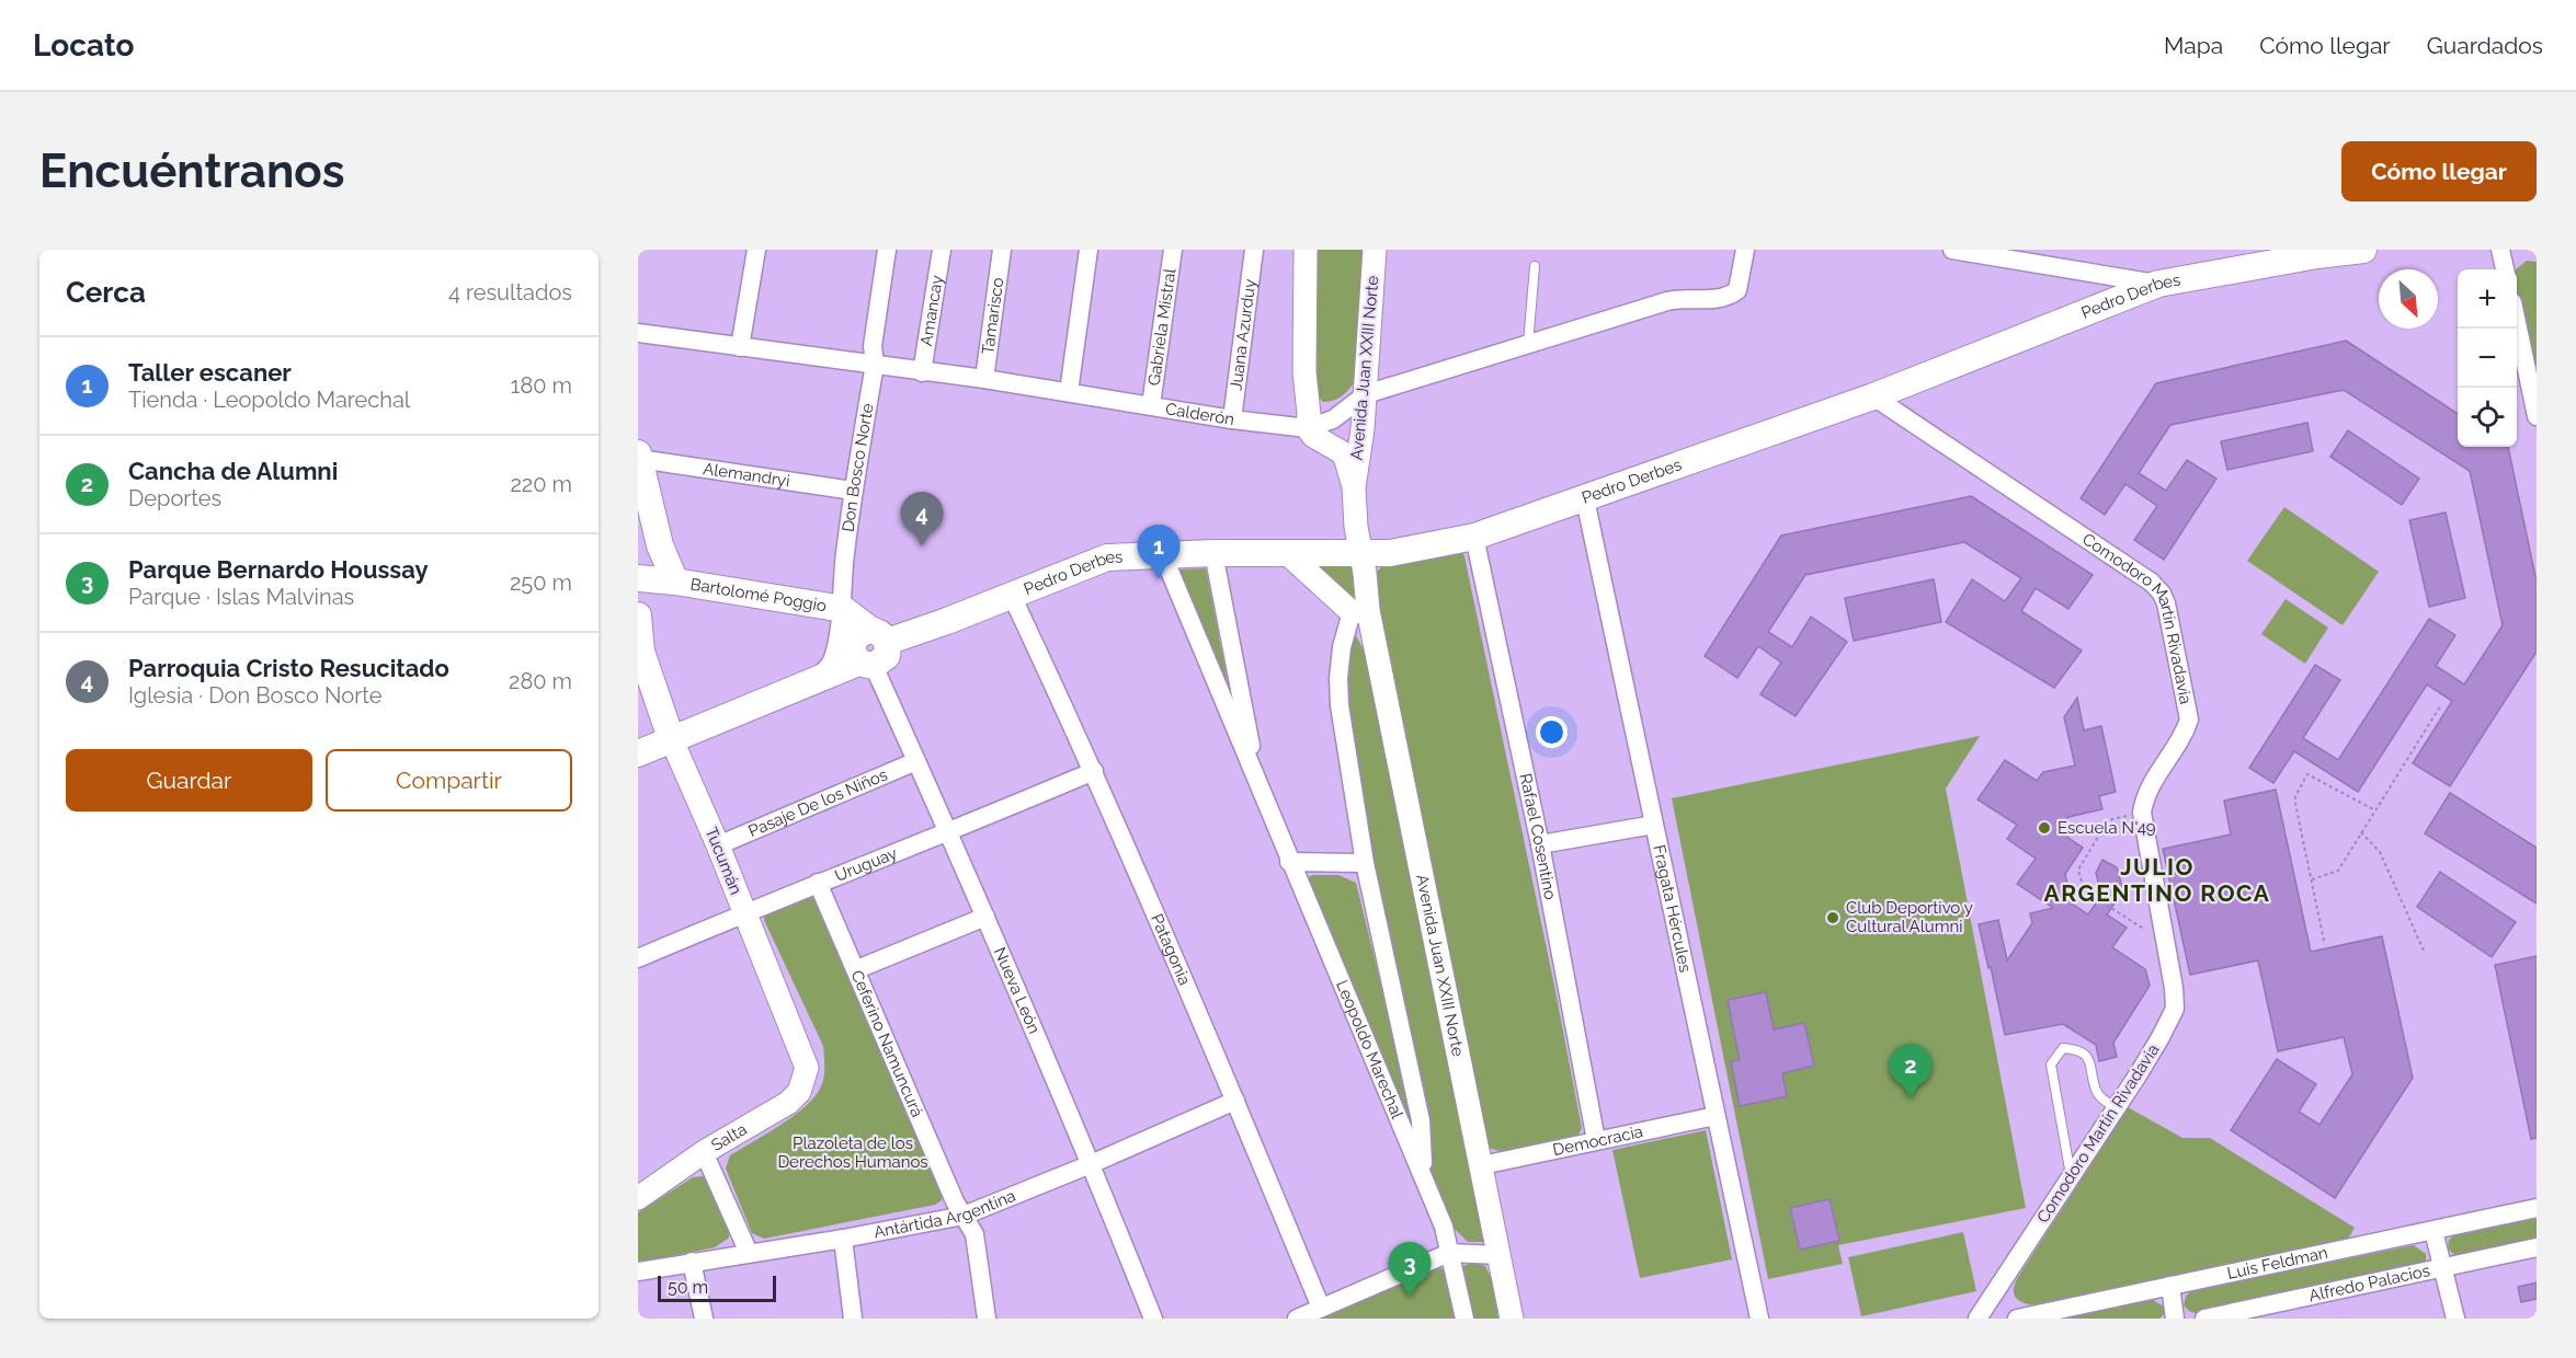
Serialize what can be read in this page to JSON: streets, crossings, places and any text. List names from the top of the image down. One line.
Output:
{"streets":{"main road":["Pedro Derbes","Bartolomé Poggio","Tucumán"],"street":["Amancay","Tamarisco","Gabriela Mistral","Juana Azurduy","Avenida Juan XXIII Norte","Calderón","Don Bosco Norte","Alemandryi","Comodoro Martín Rivadavia","Pasaje De los Niños","Rafael Cosentino","Uruguay","Fragata Hércules","Patagonia","Nueva León","Ceferino Namuncurá","Leopoldo Marechal","Salta","Democracia","Antártida Argentina","Luis Feldman","Alfredo Palacios"]},"crossings":[["Pedro Derbes","Avenida Juan XXIII Norte"],["Pedro Derbes","Bartolomé Poggio"],["Pedro Derbes","Comodoro Martín Rivadavia"],["Pedro Derbes","Rafael Cosentino"],["Pedro Derbes","Fragata Hércules"],["Pedro Derbes","Patagonia"],["Pedro Derbes","Leopoldo Marechal"],["Amancay","Calderón"],["Tamarisco","Calderón"],["Gabriela Mistral","Calderón"],["Juana Azurduy","Calderón"],["Avenida Juan XXIII Norte","Calderón"],["Avenida Juan XXIII Norte","Leopoldo Marechal"],["Avenida Juan XXIII Norte","Democracia"],["Calderón","Don Bosco Norte"],["Don Bosco Norte","Alemandryi"],["Don Bosco Norte","Bartolomé Poggio"],["Pasaje De los Niños","Tucumán"],["Pasaje De los Niños","Nueva León"],["Rafael Cosentino","Democracia"],["Tucumán","Uruguay"],["Tucumán","Salta"],["Uruguay","Patagonia"],["Uruguay","Nueva León"],["Uruguay","Ceferino Namuncurá"],["Fragata Hércules","Democracia"],["Patagonia","Antártida Argentina"],["Nueva León","Antártida Argentina"],["Ceferino Namuncurá","Antártida Argentina"]],"districts":["JULIO ARGENTINO ROCA"],"parks":["Plazoleta de los Derechos Humanos"],"places":["Escuela N°49","Club Deportivo y Cultural Alumni"],"scale_bar":"50 m","north":"bottom right","page":{"header":"Locato","nav":["Mapa","Cómo llegar","Guardados"],"buttons":["Cómo llegar",["Guardar","Compartir"]],"title":"Encuéntranos","heading":["Cerca","4 resultados"],"map_buttons":["+","−"],"list":[{"mark":"1","name":"Taller escaner","note":"Tienda · Leopoldo Marechal","value":"180 m"},{"mark":"2","name":"Cancha de Alumni","note":"Deportes","value":"220 m"},{"mark":"3","name":"Parque Bernardo Houssay","note":"Parque · Islas Malvinas","value":"250 m"},{"mark":"4","name":"Parroquia Cristo Resucitado","note":"Iglesia · Don Bosco Norte","value":"280 m"}],"pins":["4","1","2","3"],"scale":"50 m"}}
